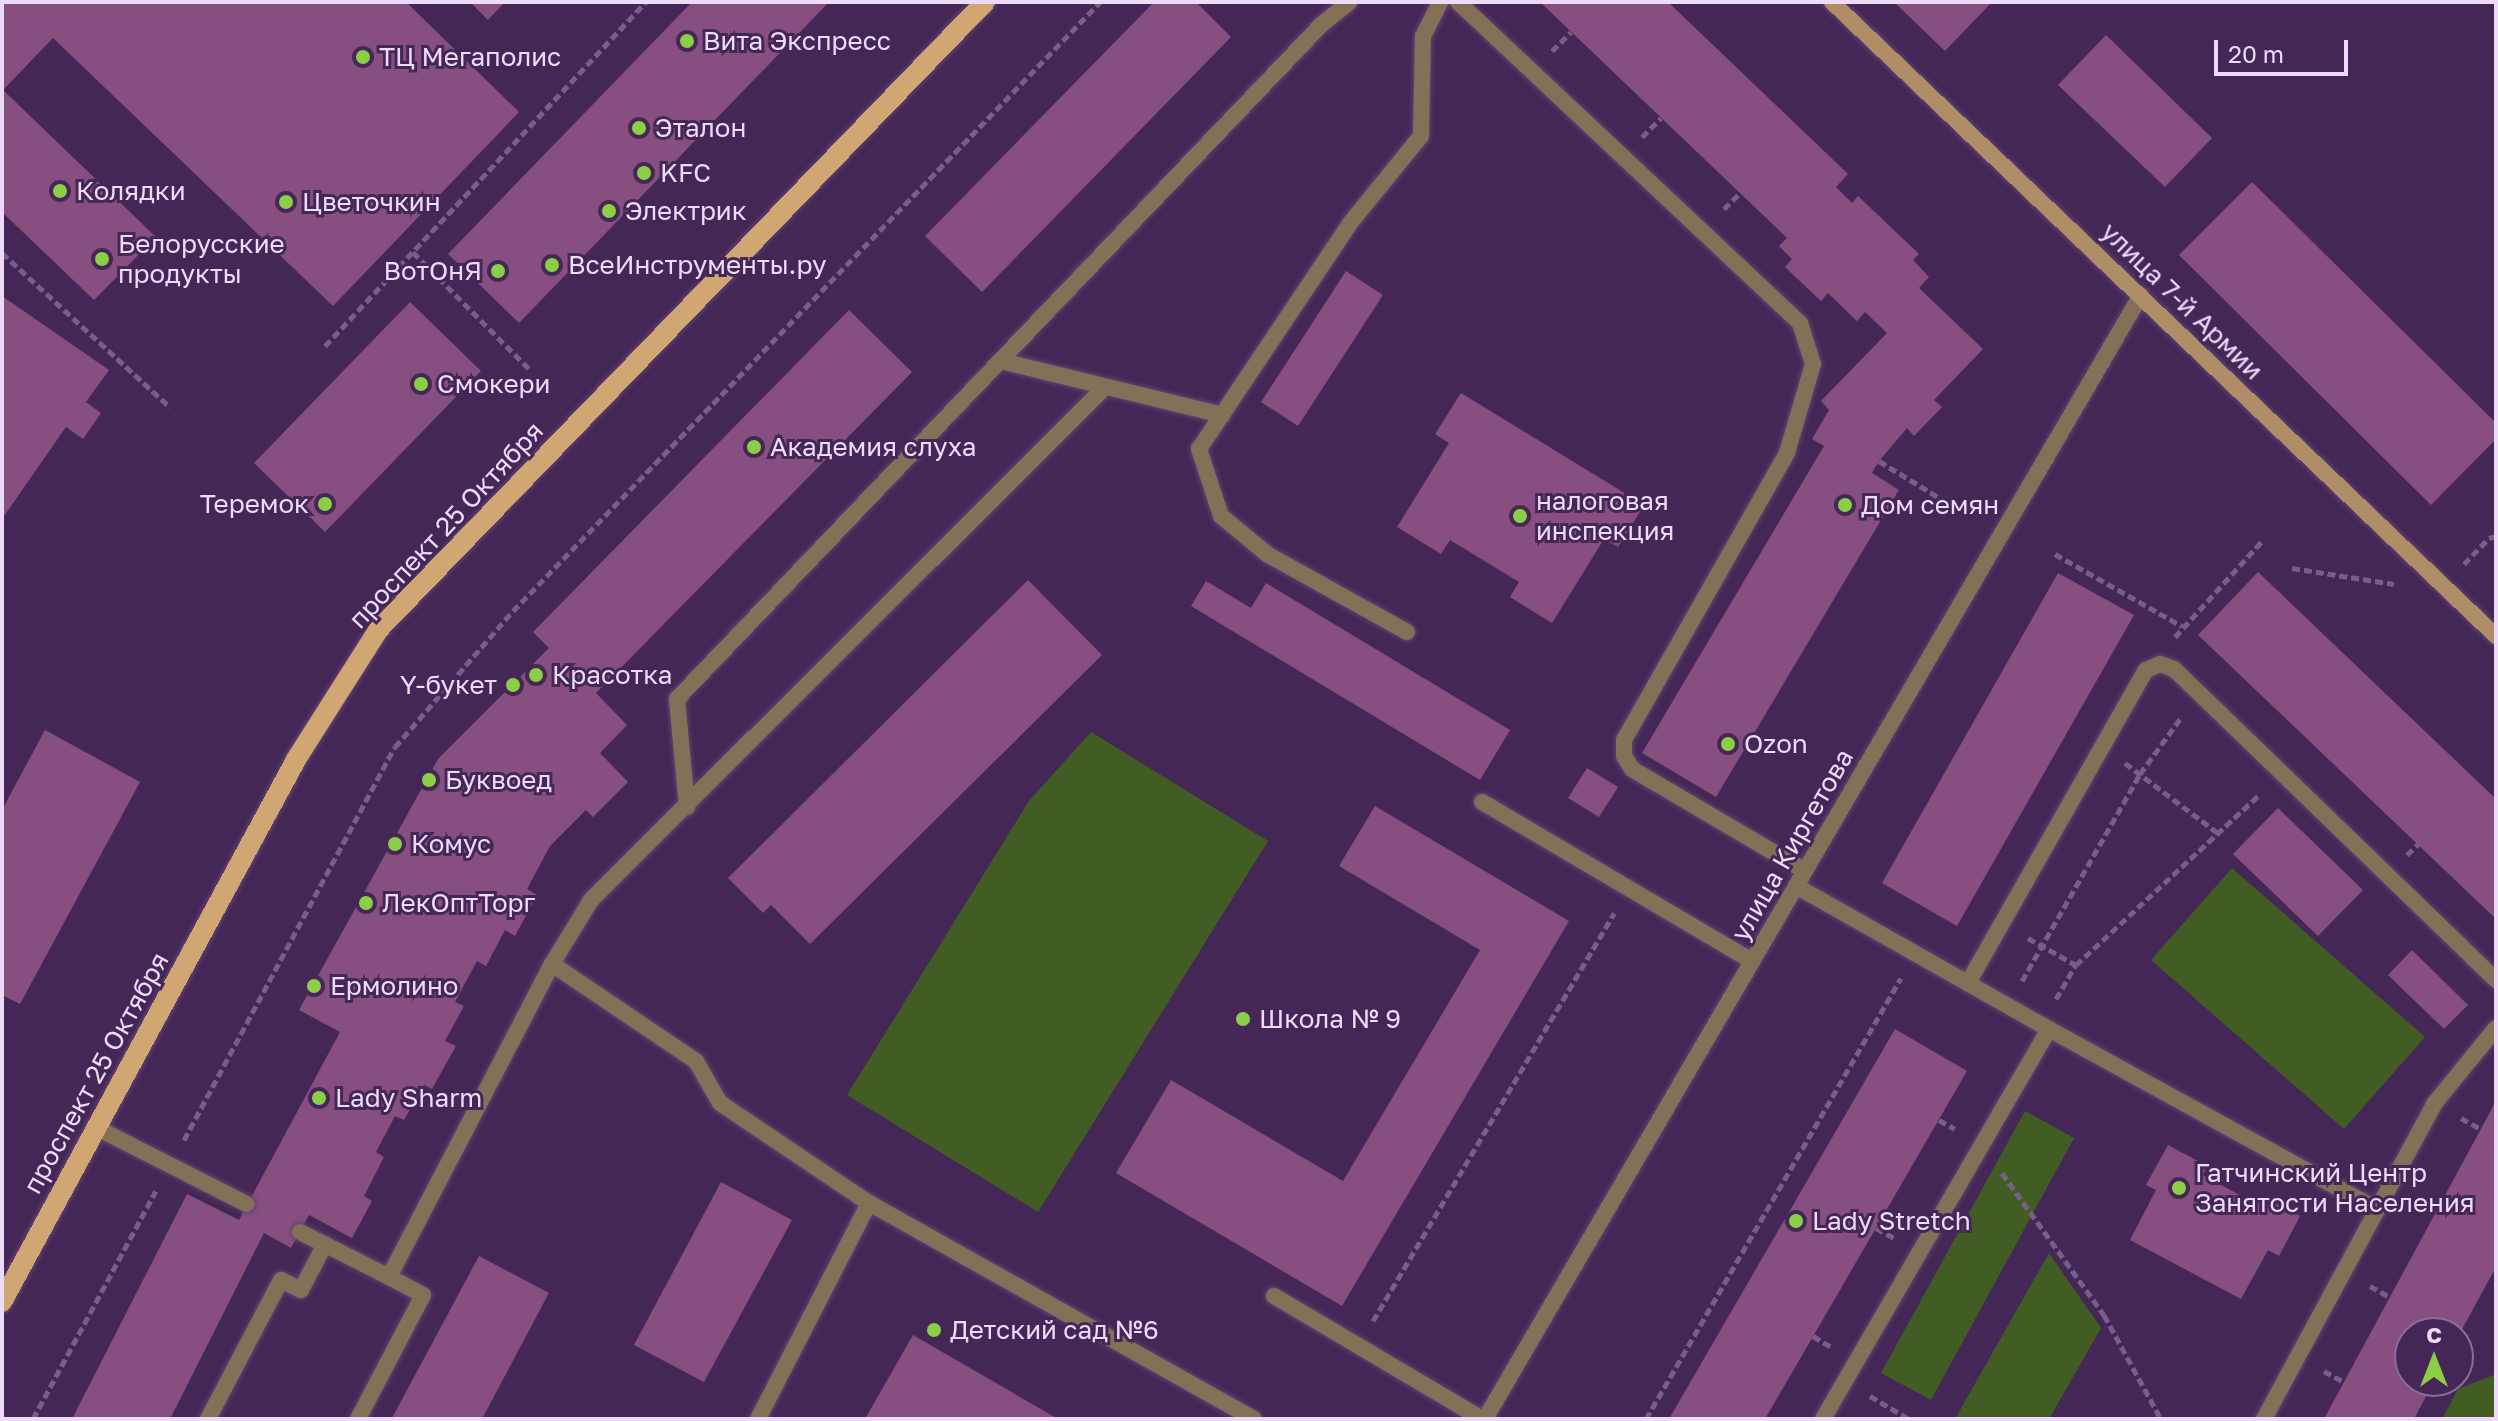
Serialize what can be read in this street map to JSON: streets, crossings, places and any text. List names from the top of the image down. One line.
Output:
{"streets":{"main road":["проспект 25 Октября"],"street":["улица 7-й Армии","улица Киргетова"]},"crossings":[["улица 7-й Армии","улица Киргетова"]],"places":["Вита Экспресс","ТЦ Мегаполис","Эталон","KFC","Колядки","Цветочкин","Электрик","Белорусские продукты","ВсеИнструменты.ру","ВотОнЯ","Смокери","Академия слуха","Теремок","Дом семян","налоговая инспекция","Красотка","Y-букет","Ozon","Буквоед","Комус","ЛекОптТорг","Ермолино","Школа № 9","Lady Sharm","Гатчинский Центр Занятости Населения","Lady Stretch","Детский сад №6"],"scale_bar":"20 m","north":"top"}
